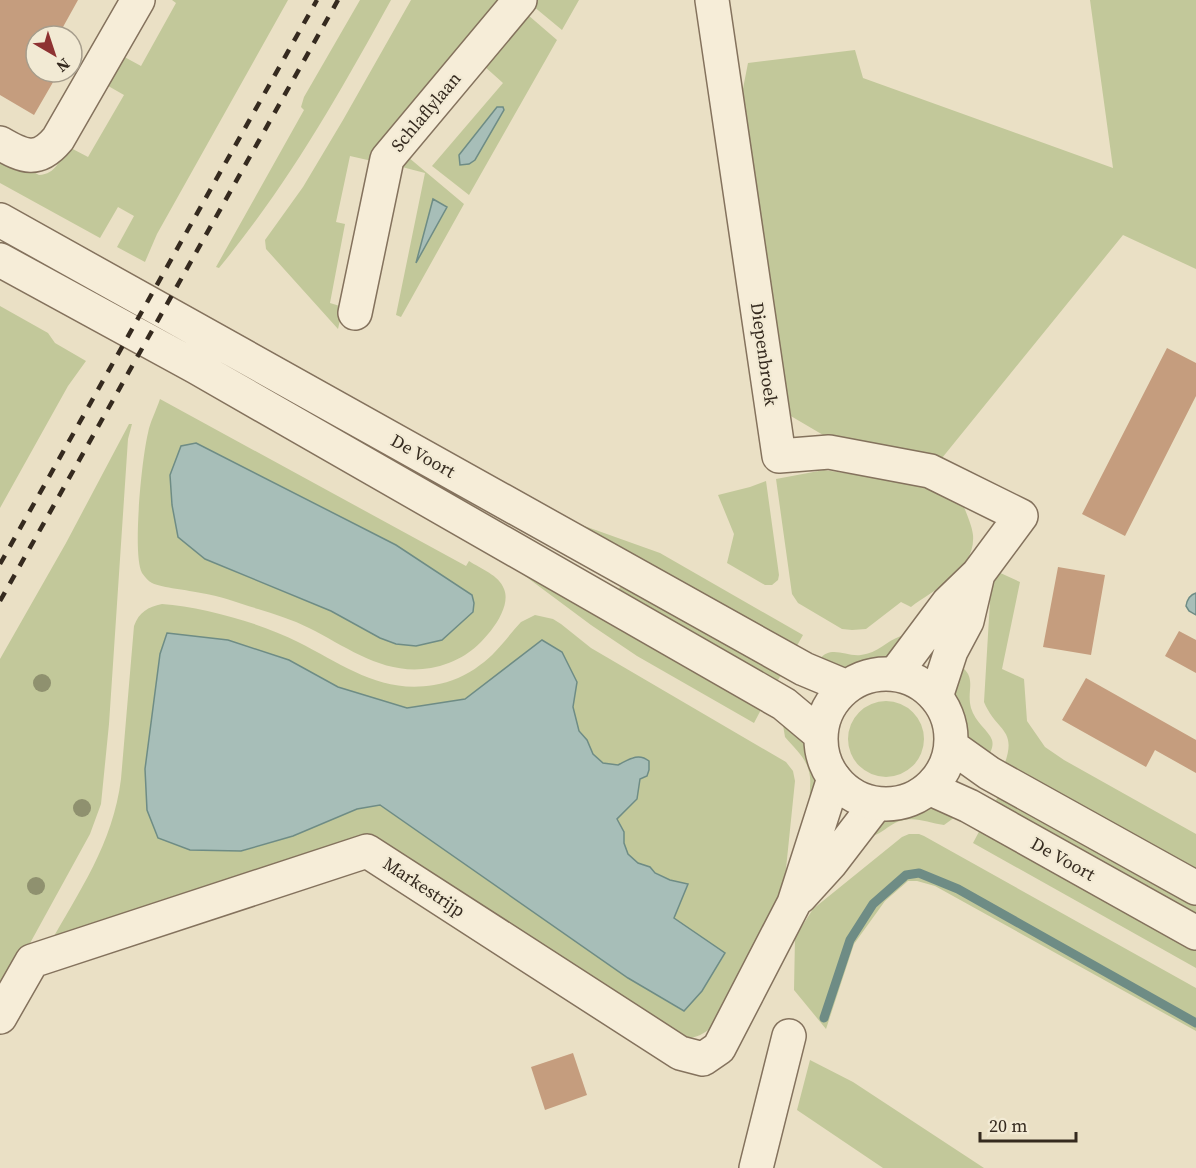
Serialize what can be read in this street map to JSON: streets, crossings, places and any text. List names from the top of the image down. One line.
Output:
{"streets":{"street":["Schlaflylaan","Diepenbroek","De Voort","Markestrijp"]},"scale_bar":"20 m","north":"bottom right"}
